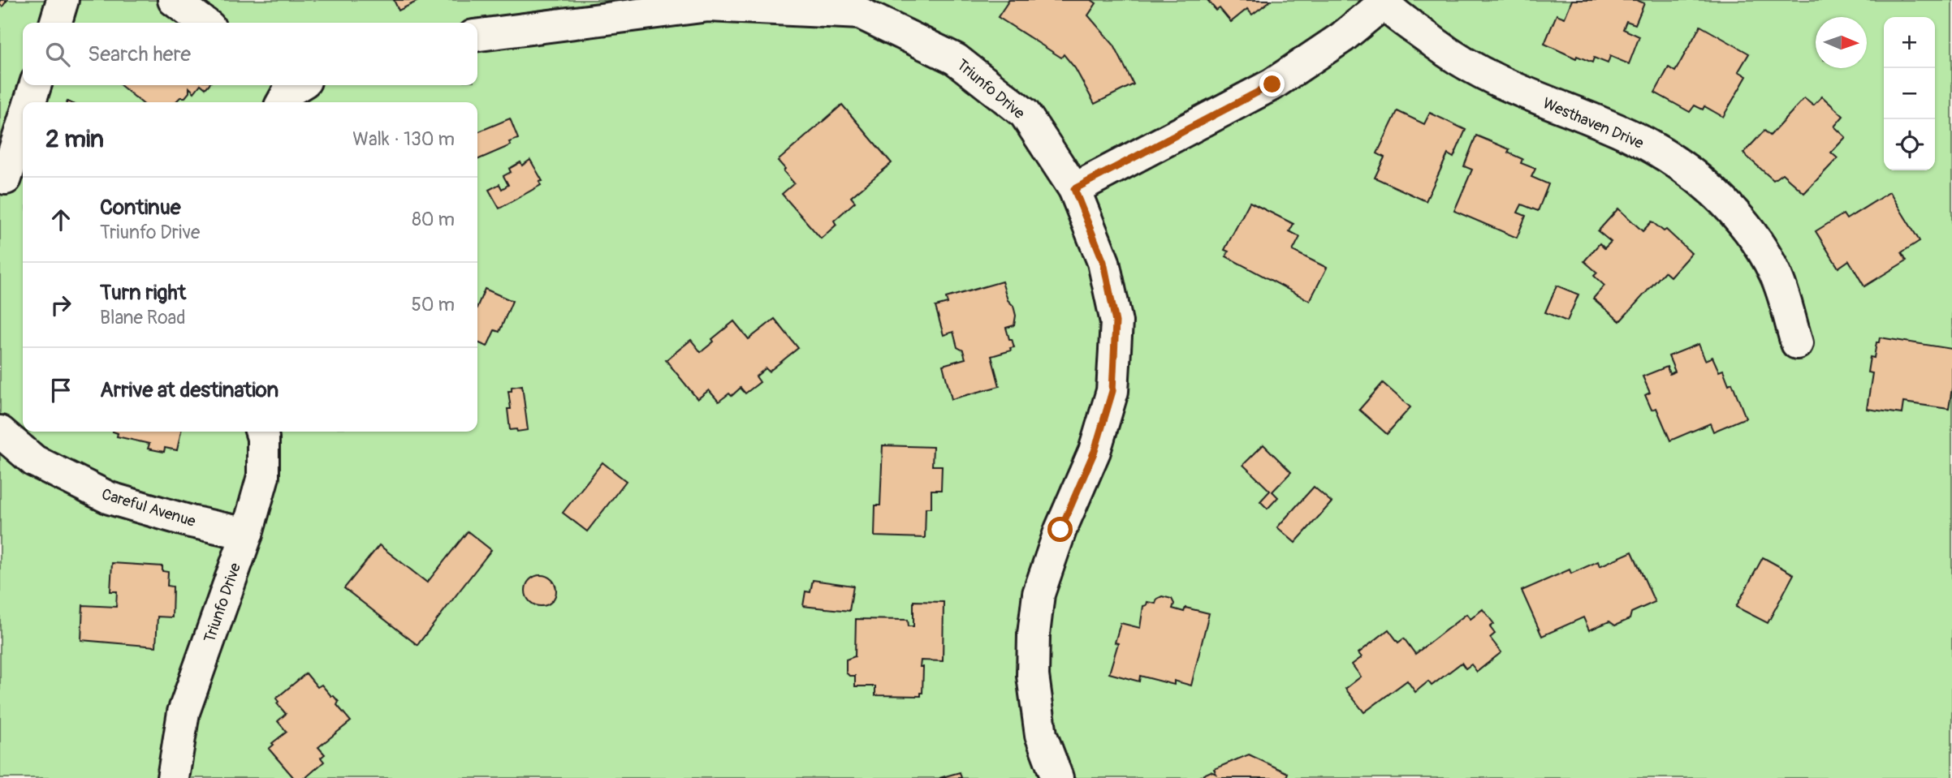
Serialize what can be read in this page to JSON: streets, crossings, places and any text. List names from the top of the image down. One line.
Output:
{"streets":{"street":["Triunfo Drive","Westhaven Drive","Careful Avenue"]},"crossings":[["Triunfo Drive","Careful Avenue"]],"north":"right","page":{"map_buttons":["+","−"],"search":"Search here","heading":["2 min","Walk · 130 m"],"list":[["Continue","Triunfo Drive","80 m"],["Turn right","Blane Road","50 m"],"Arrive at destination"]}}
